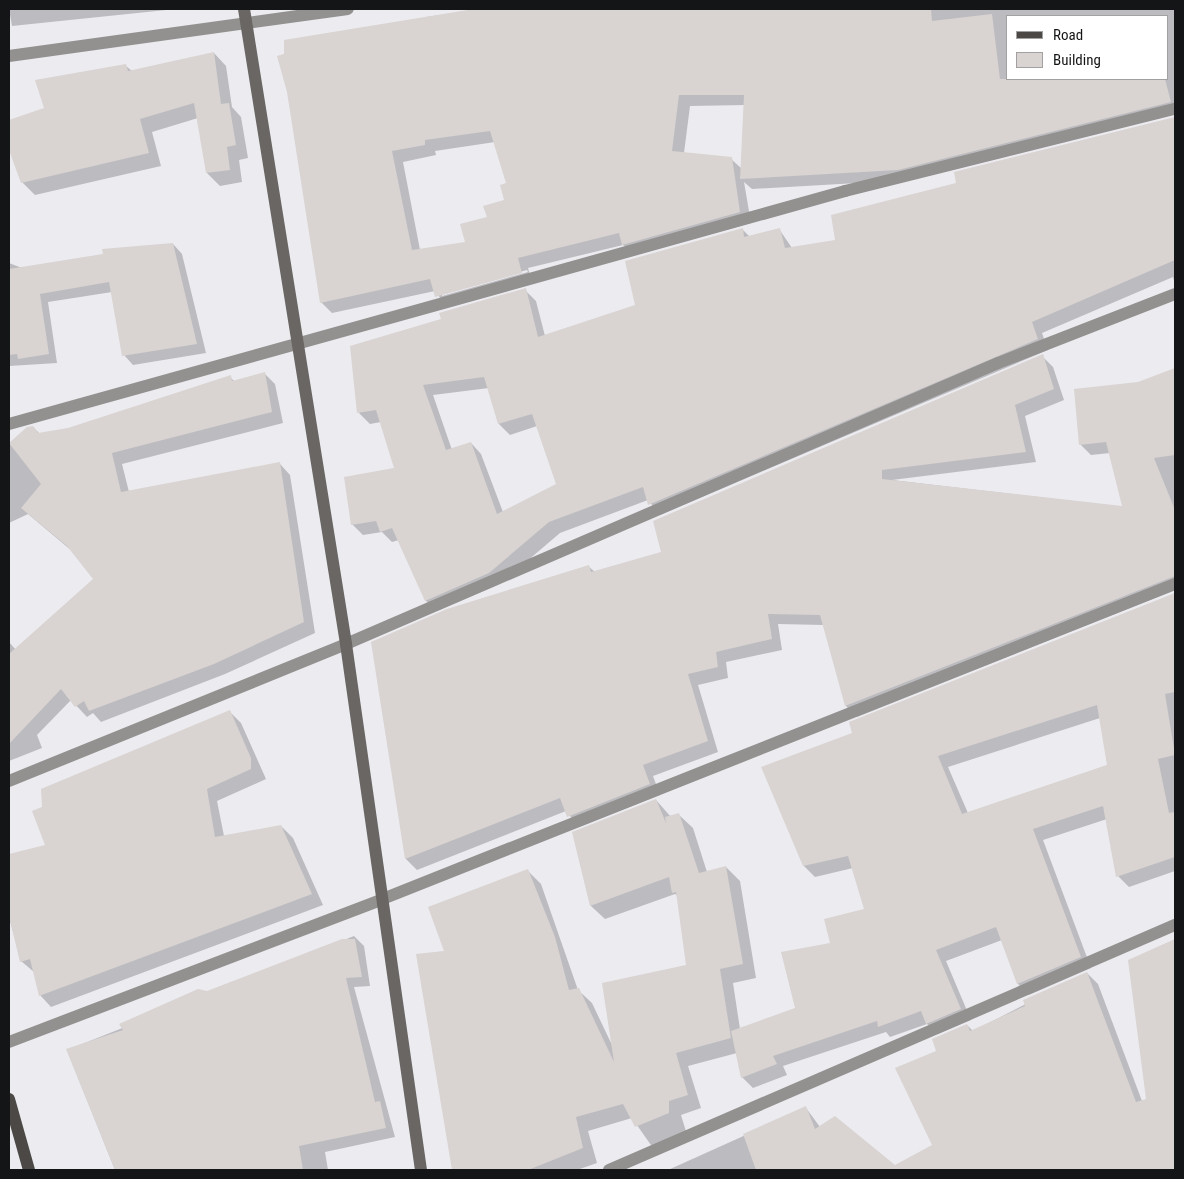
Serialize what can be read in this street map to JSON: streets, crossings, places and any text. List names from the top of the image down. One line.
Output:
{"legend":["Road","Building"]}
